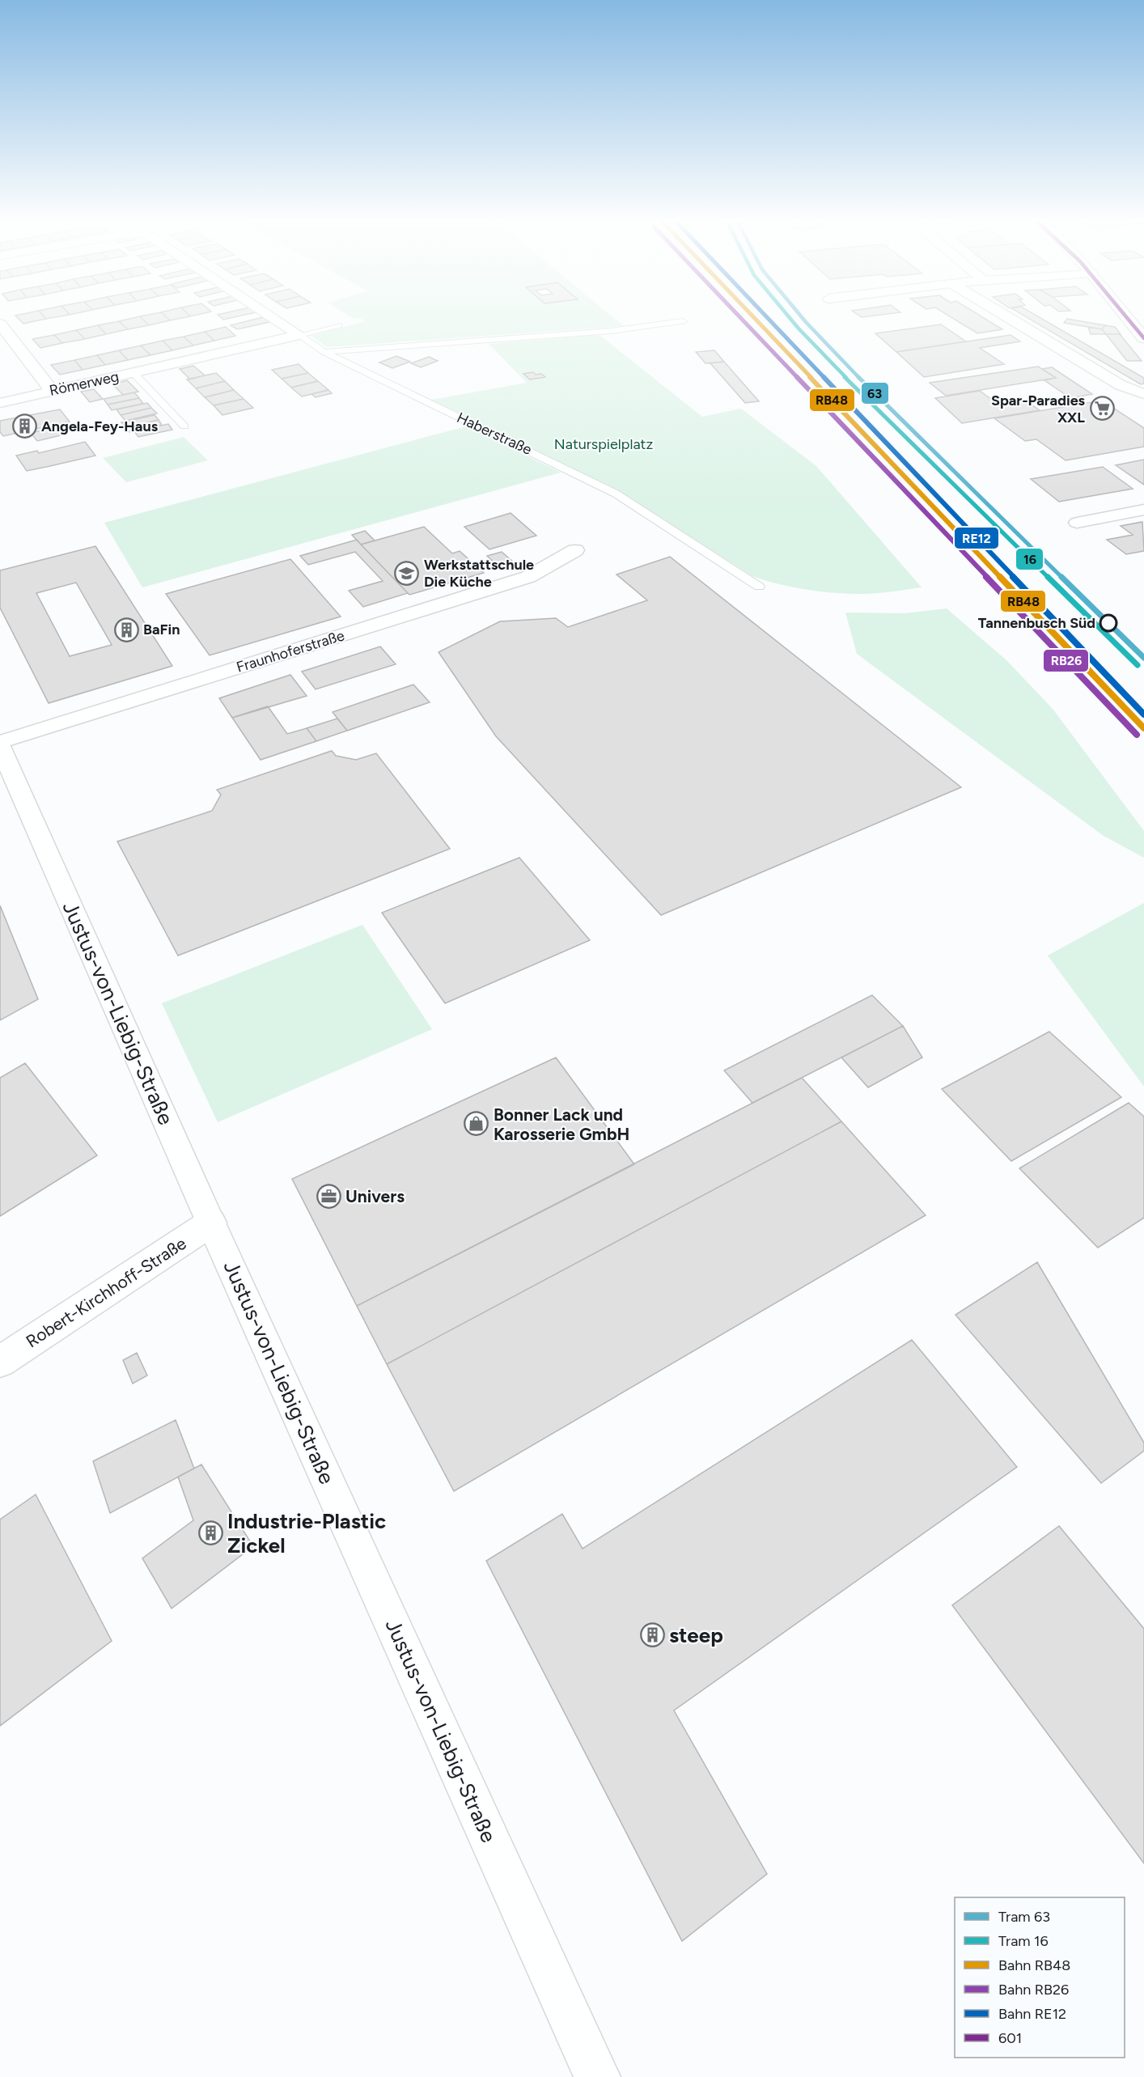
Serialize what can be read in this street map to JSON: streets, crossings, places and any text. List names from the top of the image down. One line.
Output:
{"streets":{"street":["Römerweg","Fraunhoferstraße","Justus-von-Liebig-Straße","Robert-Kirchhoff-Straße"],"lane":["Haberstraße"]},"crossings":[["Römerweg","Haberstraße"],["Justus-von-Liebig-Straße","Robert-Kirchhoff-Straße"]],"parks":["Naturspielplatz"],"places":{"supermarket":["Spar-Paradies XXL"],"building":["Angela-Fey-Haus","BaFin","Industrie-Plastic Zickel","steep"],"school or university":["Werkstattschule Die Küche"],"other":["Tannenbusch Süd"],"shop":["Bonner Lack und Karosserie GmbH"],"office":["Univers"]},"lines":["tram line 63","tram line 16","rail line RB48","rail line RB26","rail line RE12","transit line 601"],"legend":["Tram 63","Tram 16","Bahn RB48","Bahn RB26","Bahn RE12","601"]}
